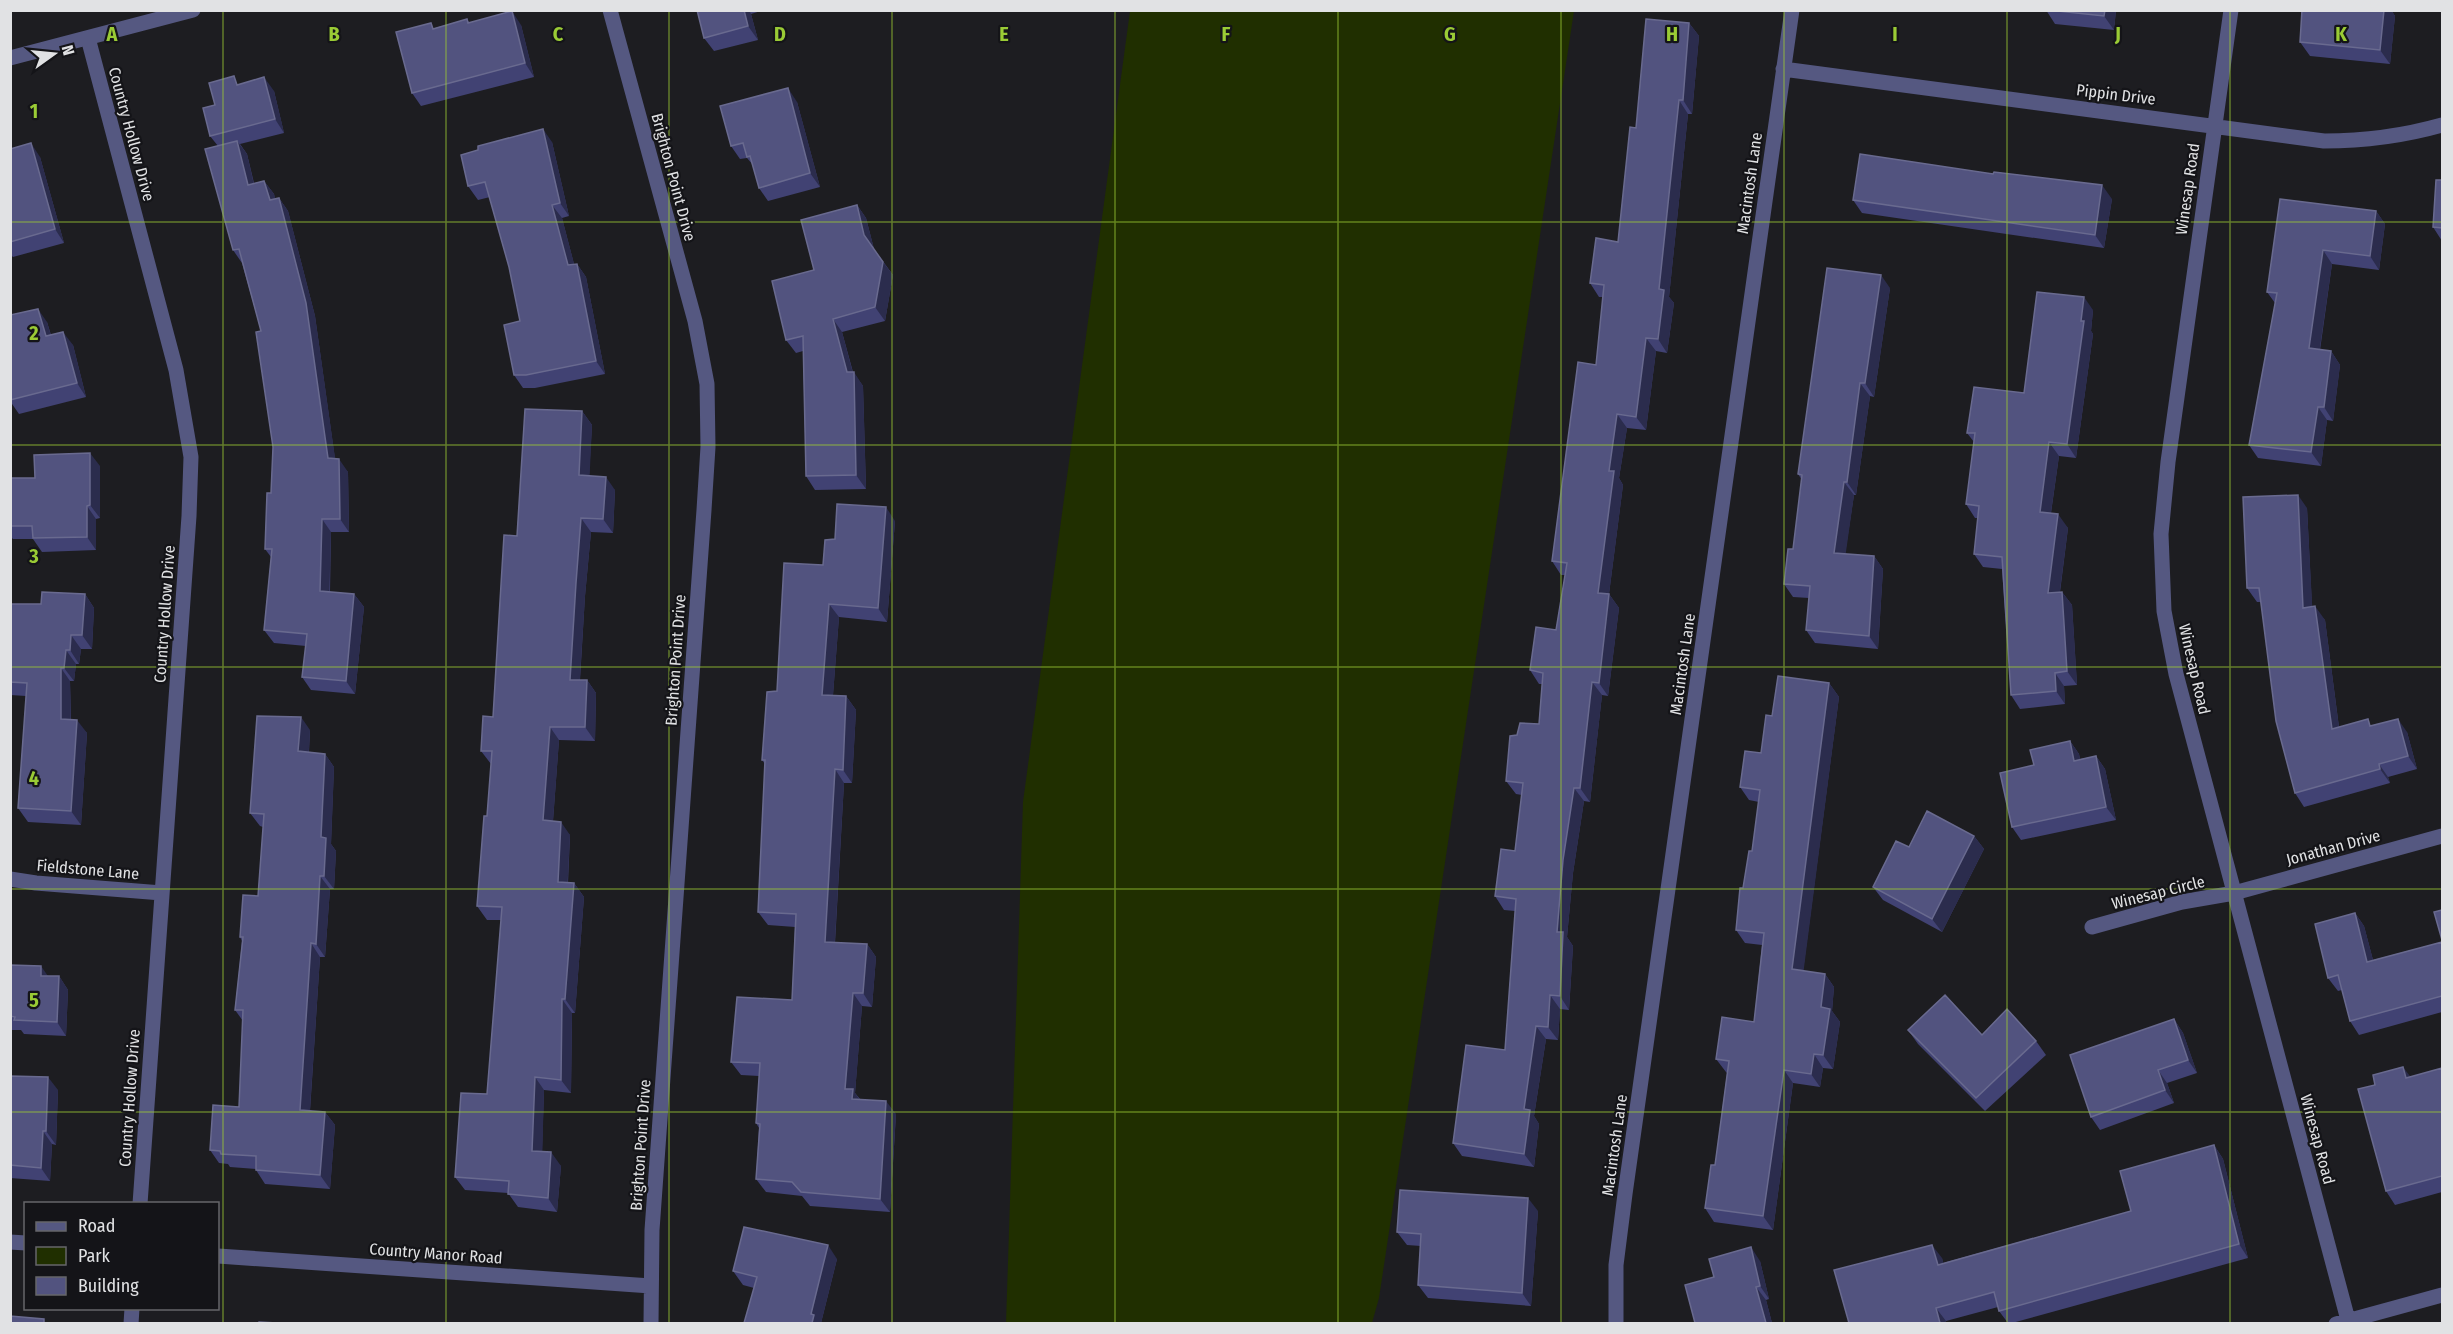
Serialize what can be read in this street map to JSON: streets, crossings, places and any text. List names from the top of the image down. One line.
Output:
{"streets":{"street":["Pippin Drive","Country Hollow Drive","Brighton Point Drive","Macintosh Lane","Winesap Road","Jonathan Drive","Fieldstone Lane","Winesap Circle","Country Manor Road"]},"crossings":[["Pippin Drive","Macintosh Lane"],["Pippin Drive","Winesap Road"],["Country Hollow Drive","Fieldstone Lane"],["Brighton Point Drive","Country Manor Road"],["Winesap Road","Jonathan Drive"],["Winesap Road","Winesap Circle"],["Jonathan Drive","Winesap Circle"]],"legend":["Road","Park","Building"],"north":"right","grid":{"columns":["A","B","C","D","E","F","G","H","I","J","K"],"rows":["1","2","3","4","5"]}}
